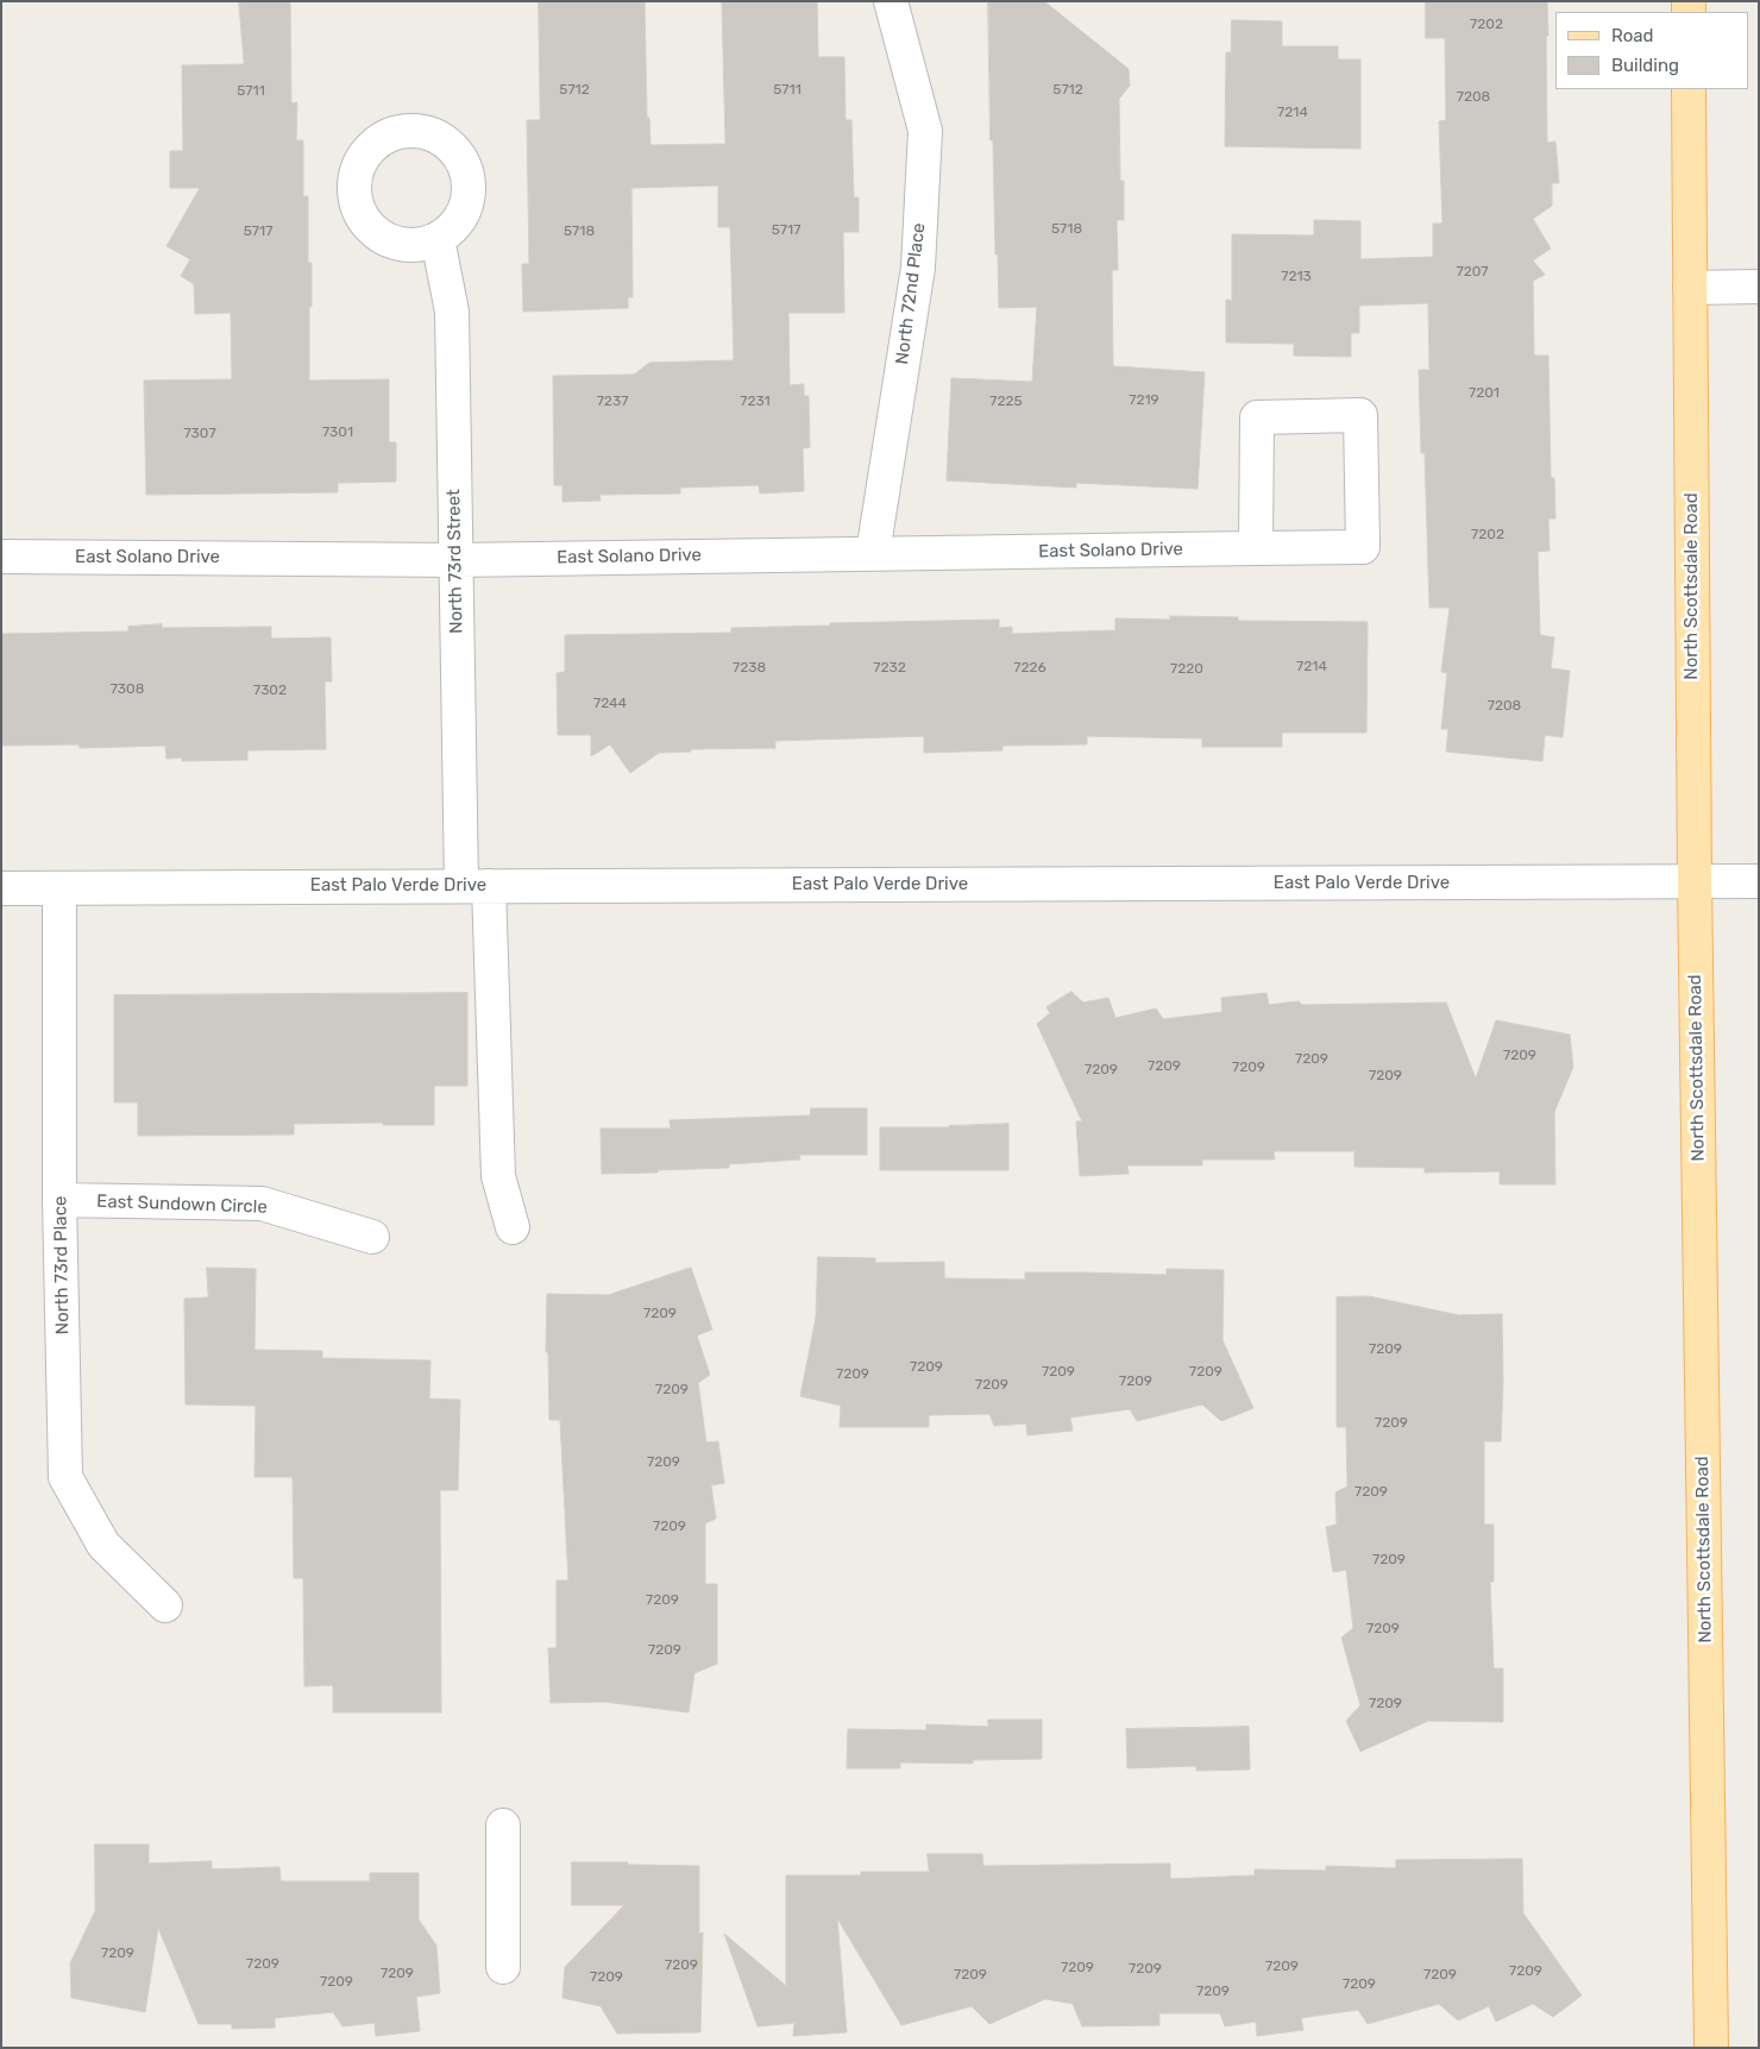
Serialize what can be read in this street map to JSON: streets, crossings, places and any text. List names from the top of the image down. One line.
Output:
{"streets":{"main road":["North Scottsdale Road"],"street":["North 72nd Place","East Solano Drive","North 73rd Street","East Palo Verde Drive","East Sundown Circle","North 73rd Place"]},"crossings":[["North 72nd Place","East Solano Drive"],["East Solano Drive","North 73rd Street"],["North 73rd Street","East Palo Verde Drive"],["North Scottsdale Road","East Palo Verde Drive"],["East Palo Verde Drive","North 73rd Place"],["East Sundown Circle","North 73rd Place"]],"house_numbers":["7202","5712","5711","5712","5711","7208","7214","5718","5717","5717","5718","7207","7213","7201","7219","7237","7231","7225","7301","7307","7202","7214","7238","7232","7226","7220","7308","7302","7244","7208","7209","7209","7209","7209","7209","7209","7209","7209","7209","7209","7209","7209","7209","7209","7209","7209","7209","7209","7209","7209","7209","7209","7209","7209","7209","7209","7209","7209","7209","7209","7209","7209","7209","7209","7209","7209","7209","7209"],"legend":["Road","Building"]}
